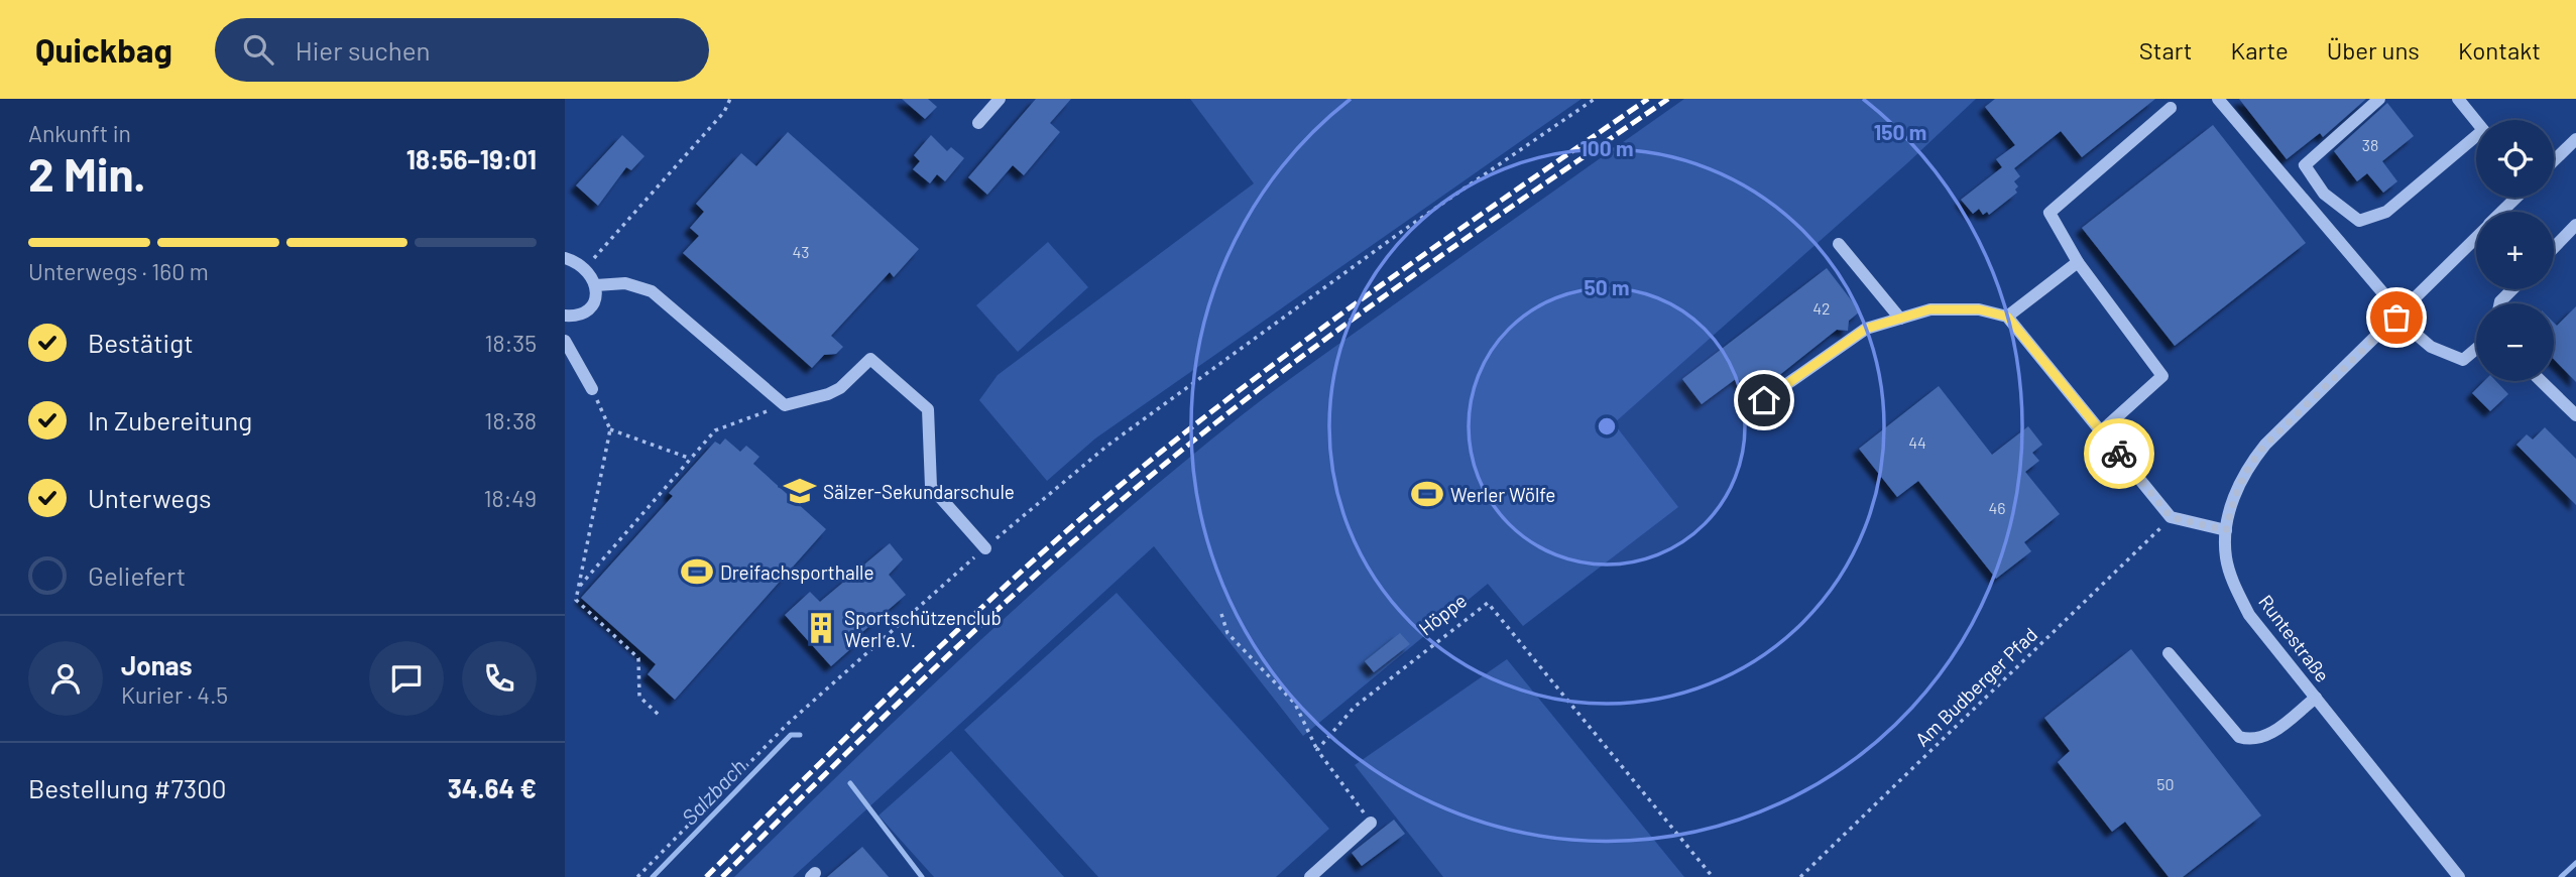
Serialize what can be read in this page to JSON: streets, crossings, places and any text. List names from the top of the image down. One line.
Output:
{"streets":{"street":["Runtestraße"],"path":["Höppe","Am Budberger Pfad"]},"water":["Salzbach"],"places":{"school or university":["Sälzer-Sekundarschule"],"sports":["Werler Wölfe","Dreifachsporthalle"],"building":["Sportschützenclub Werl e.V."]},"house_numbers":["38","43","42","44","46","50"],"page":{"header":"Quickbag","search":"Hier suchen","nav":["Start","Karte","Über uns","Kontakt"],"heading":["2 Min.","Ankunft in","18:56–19:01"],"panel":["Jonas","Kurier · 4.5","Bestellung #7300","34.64 €"],"map_buttons":["+","−"],"bar":"Unterwegs · 160 m","list":[["Bestätigt","18:35"],["In Zubereitung","18:38"],["Unterwegs","18:49"],"Geliefert"]},"rings":["150 m","100 m","50 m"]}
